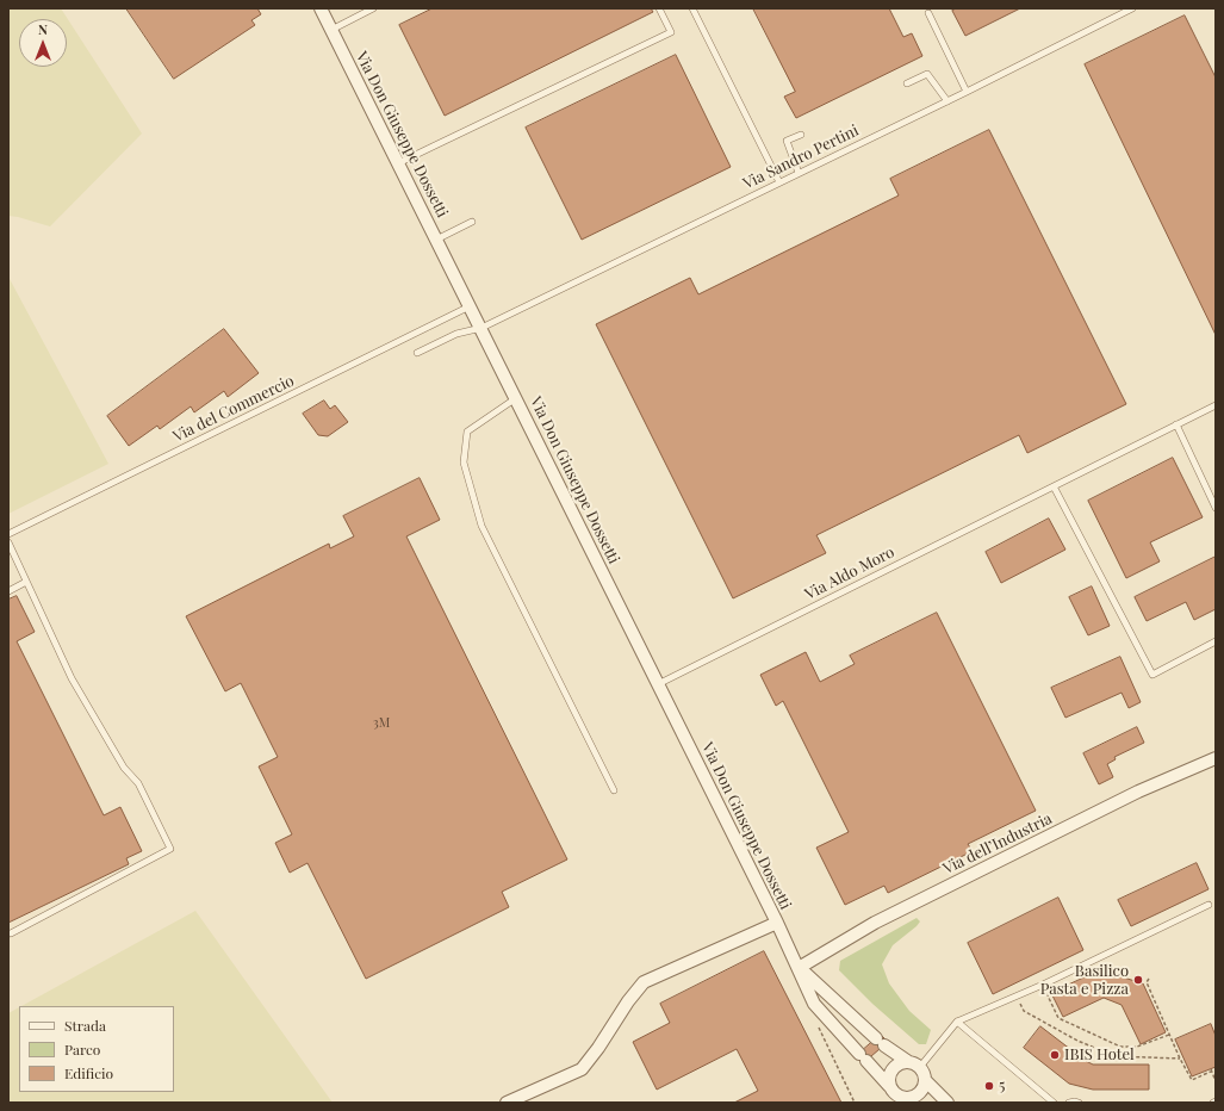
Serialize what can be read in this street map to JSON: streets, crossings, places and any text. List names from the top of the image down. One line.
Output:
{"streets":{"street":["Via Don Giuseppe Dossetti","Via dell’Industria"],"lane":["Via Sandro Pertini","Via del Commercio","Via Aldo Moro"]},"crossings":[["Via Don Giuseppe Dossetti","Via Sandro Pertini"],["Via Don Giuseppe Dossetti","Via del Commercio"],["Via Don Giuseppe Dossetti","Via Aldo Moro"],["Via Don Giuseppe Dossetti","Via dell’Industria"]],"places":["Basilico Pasta e Pizza","IBIS Hotel","5"],"house_numbers":["3M"],"legend":["Strada","Parco","Edificio"],"north":"top"}
